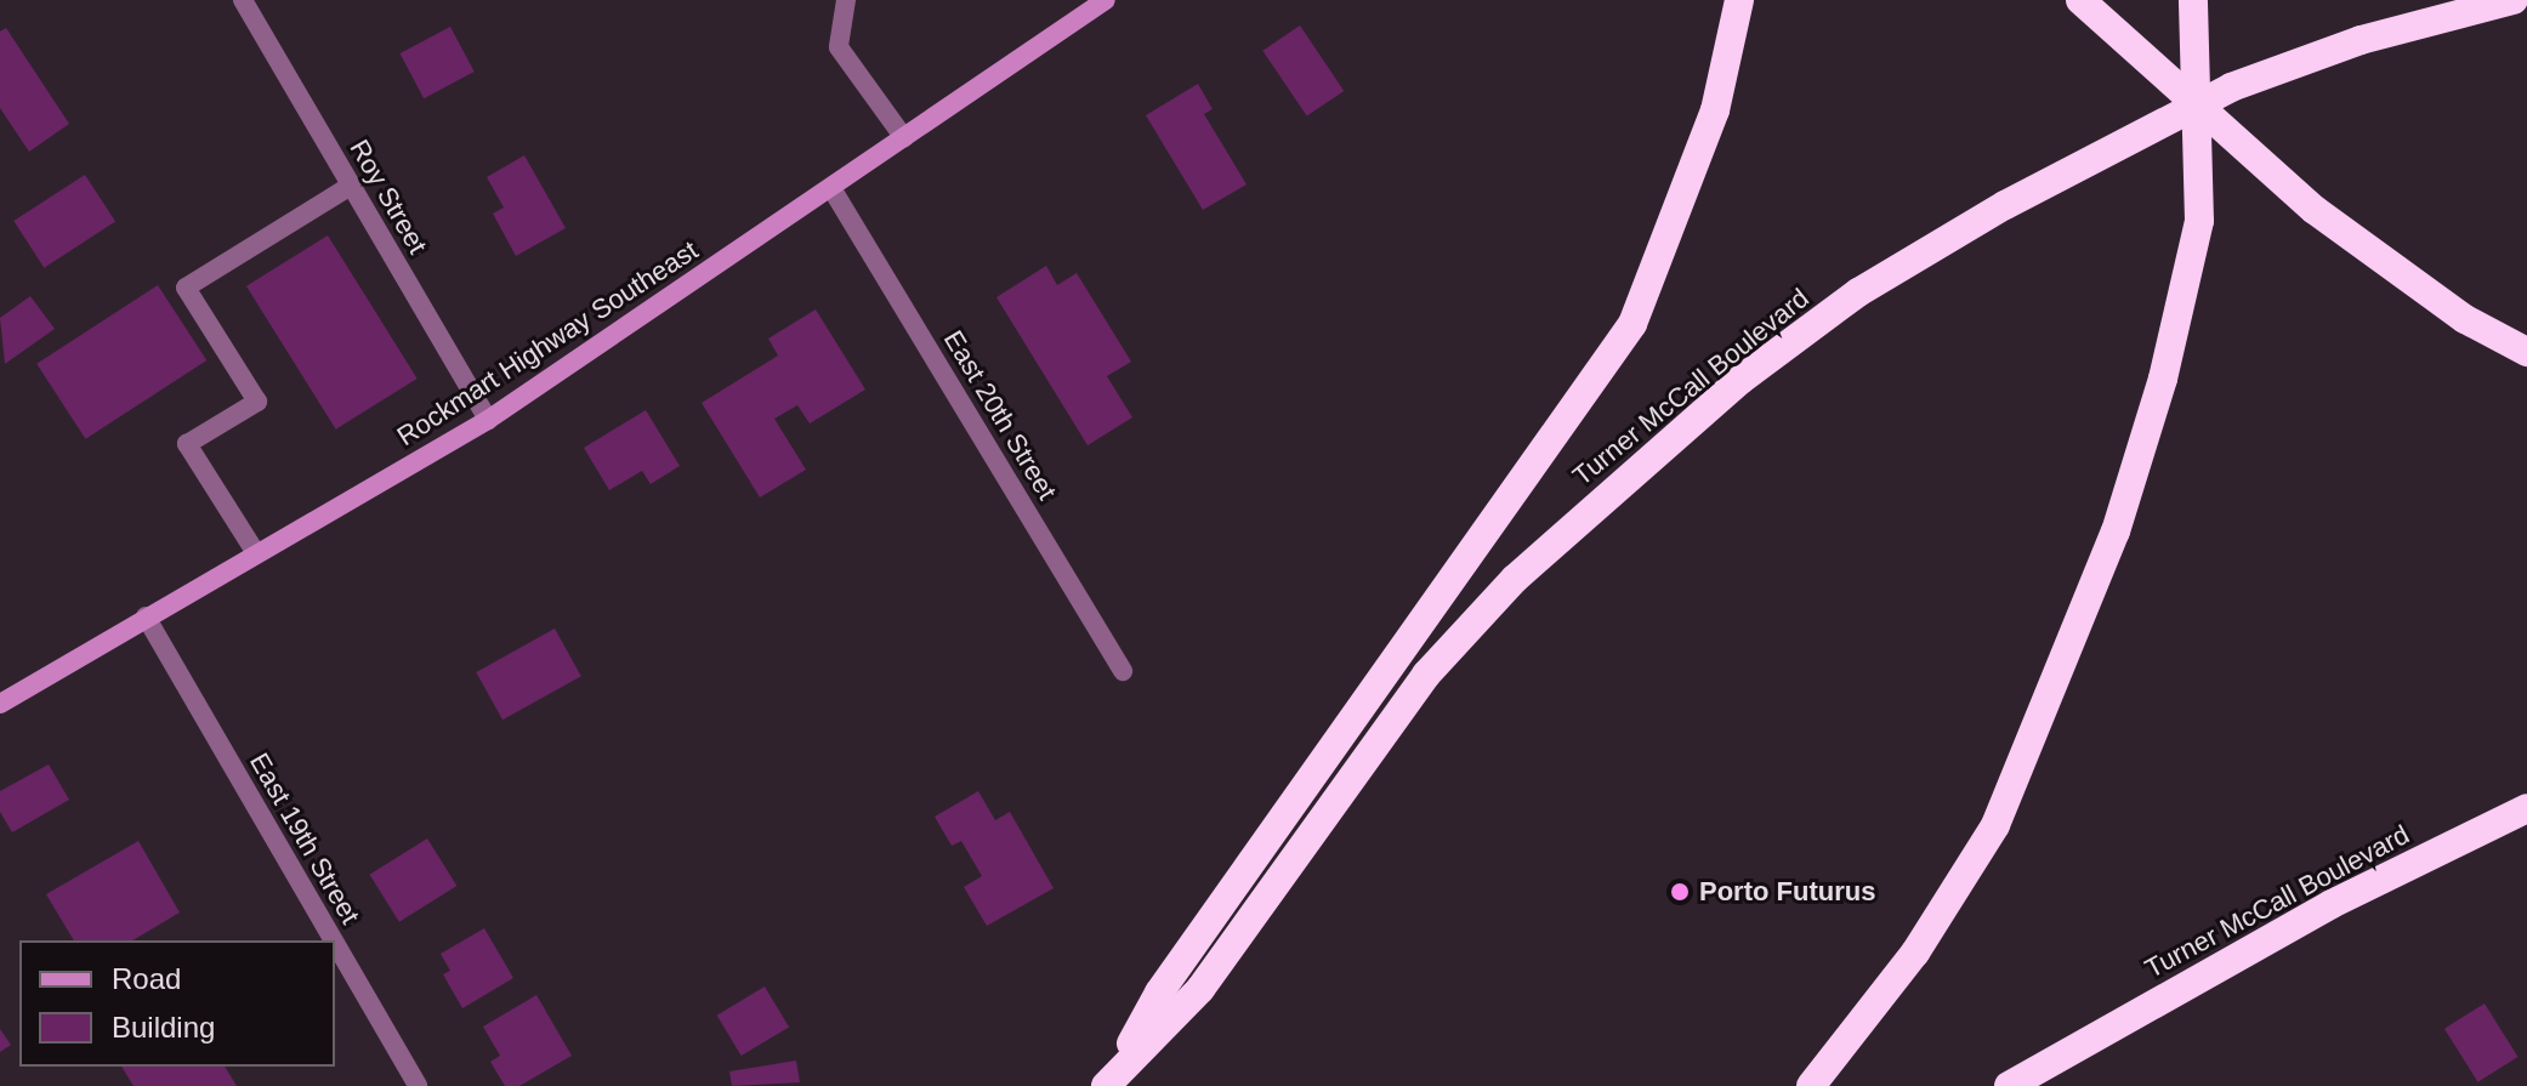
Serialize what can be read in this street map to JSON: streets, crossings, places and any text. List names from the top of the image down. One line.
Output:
{"streets":{"highway":["Turner McCall Boulevard"],"main road":["Rockmart Highway Southeast"],"street":["Roy Street","East 20th Street","East 19th Street"]},"crossings":[["Roy Street","Rockmart Highway Southeast"],["Rockmart Highway Southeast","East 20th Street"],["Rockmart Highway Southeast","East 19th Street"]],"places":["Porto Futurus"],"legend":["Road","Building"]}
